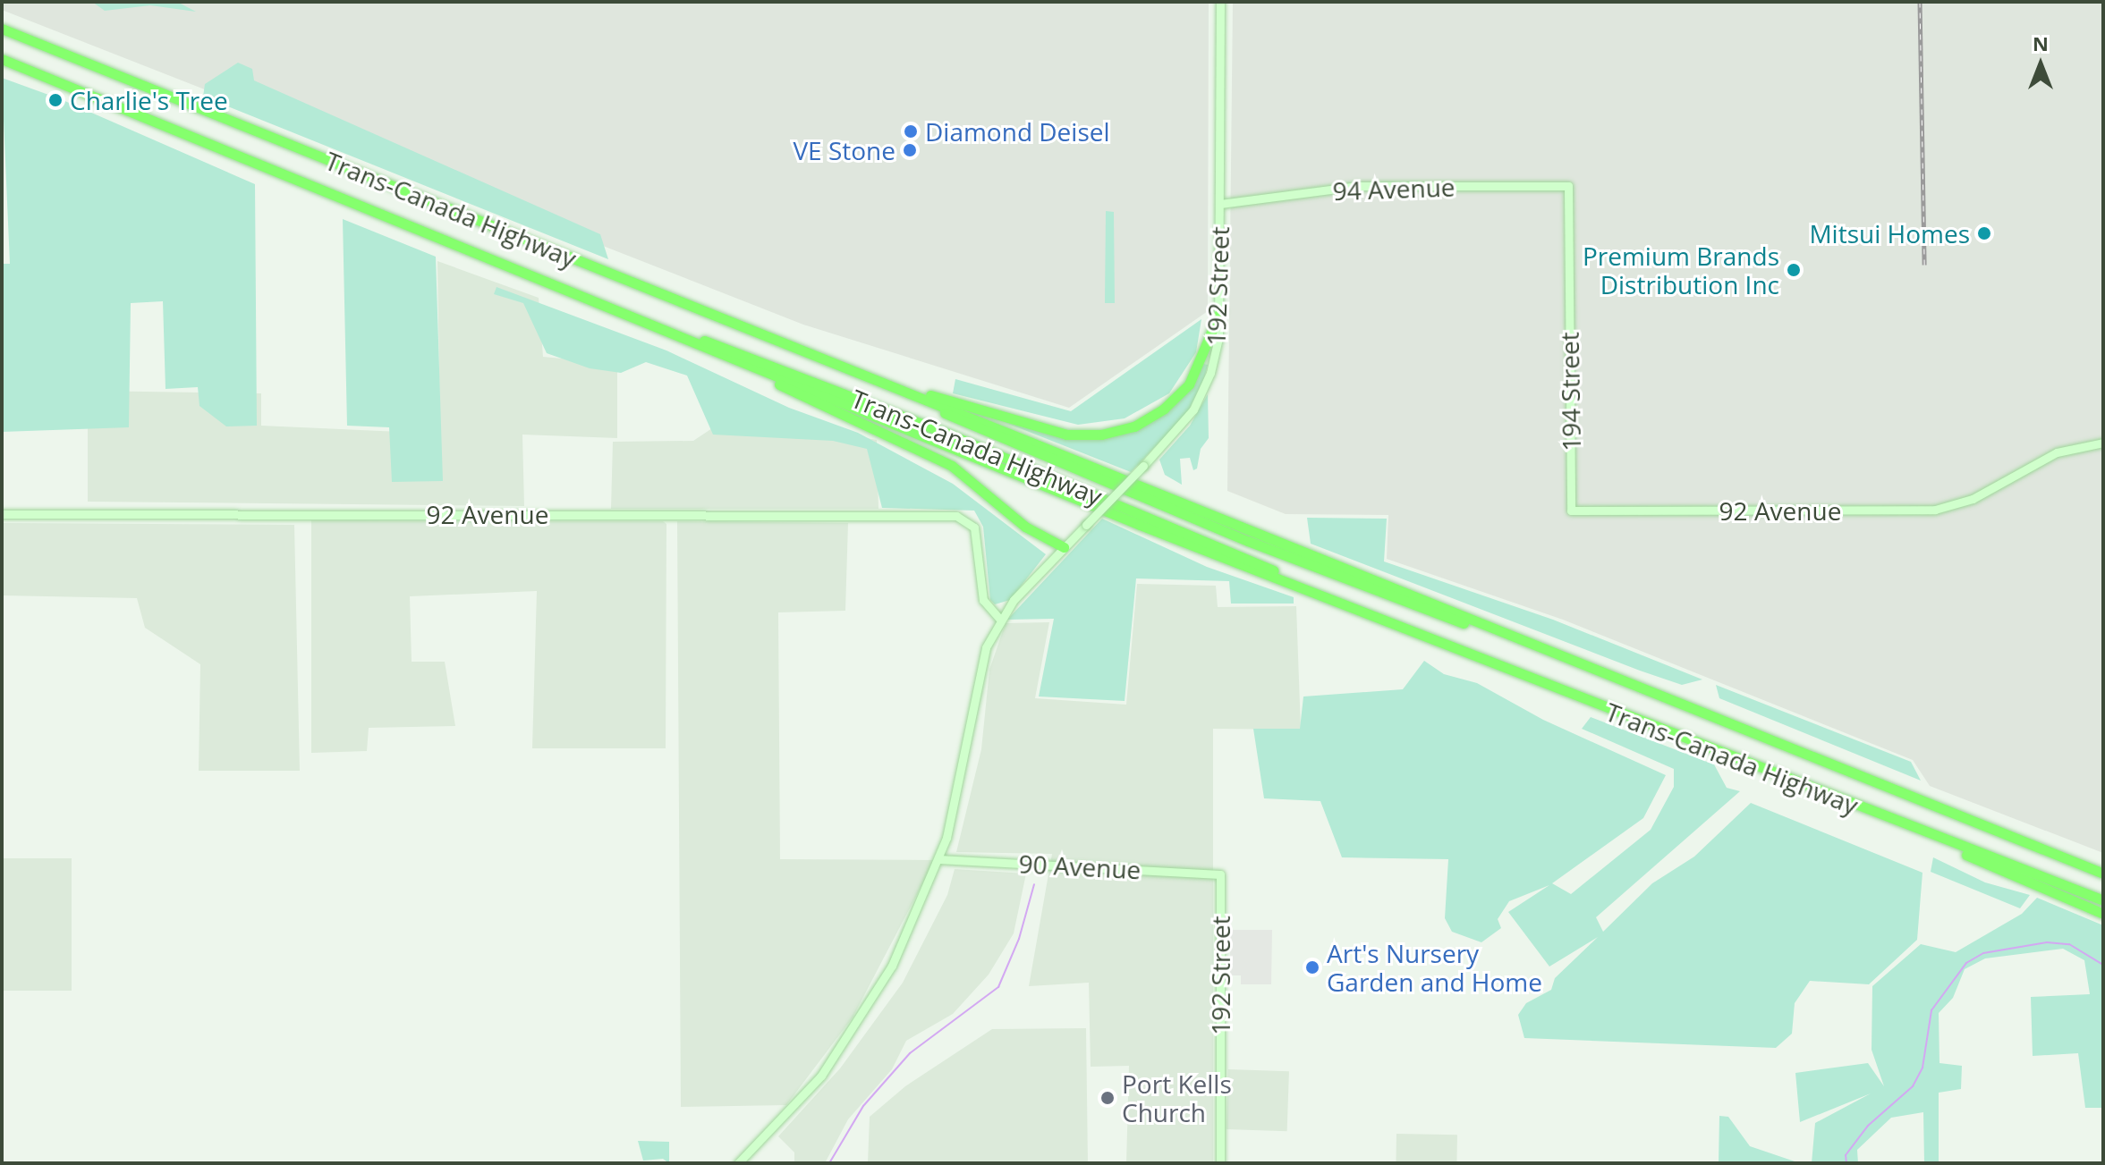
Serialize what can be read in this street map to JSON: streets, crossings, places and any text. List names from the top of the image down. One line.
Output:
{"streets":{"highway":["Trans-Canada Highway"],"street":["94 Avenue","192 Street","194 Street","92 Avenue","90 Avenue"]},"crossings":[["94 Avenue","192 Street"],["94 Avenue","194 Street"],["192 Street","92 Avenue"],["192 Street","90 Avenue"],["194 Street","92 Avenue"]],"places":["Charlie's Tree","Diamond Deisel","VE Stone","Mitsui Homes","Premium Brands Distribution Inc","Art's Nursery Garden and Home","Port Kells Church"],"north":"top"}
